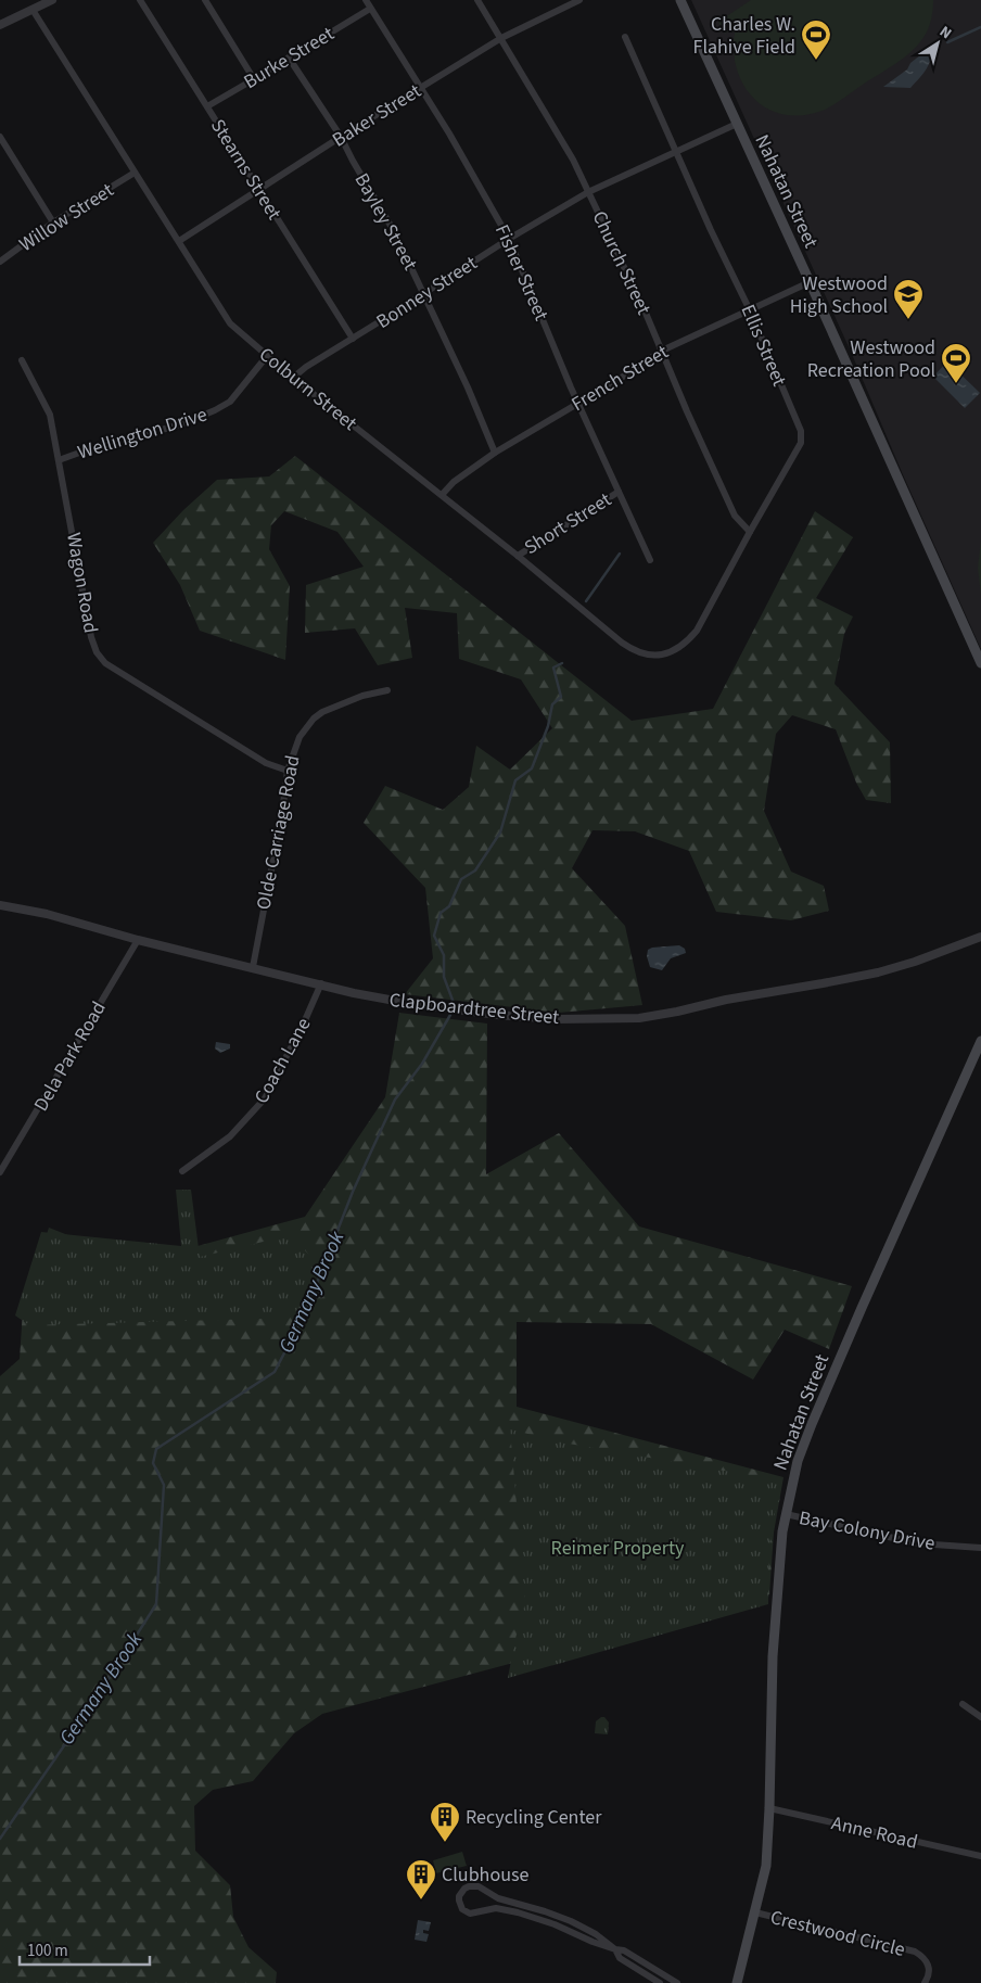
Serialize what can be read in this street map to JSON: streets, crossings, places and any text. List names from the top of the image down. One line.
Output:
{"streets":{"main road":["Nahatan Street"],"street":["Burke Street","Baker Street","Stearns Street","Willow Street","Bayley Street","Church Street","Fisher Street","Bonney Street","Ellis Street","French Street","Colburn Street","Wellington Drive","Short Street","Wagon Road","Olde Carriage Road","Clapboardtree Street","Dela Park Road","Coach Lane","Bay Colony Drive","Anne Road","Crestwood Circle"]},"crossings":[["Burke Street","Stearns Street"],["Burke Street","Bayley Street"],["Burke Street","Fisher Street"],["Baker Street","Stearns Street"],["Baker Street","Bayley Street"],["Baker Street","Church Street"],["Baker Street","Fisher Street"],["Baker Street","Colburn Street"],["Stearns Street","Bonney Street"],["Nahatan Street","Bonney Street"],["Nahatan Street","French Street"],["Nahatan Street","Bay Colony Drive"],["Nahatan Street","Anne Road"],["Nahatan Street","Crestwood Circle"],["Willow Street","Colburn Street"],["Bayley Street","Bonney Street"],["Bayley Street","French Street"],["Church Street","Bonney Street"],["Church Street","Ellis Street"],["Church Street","French Street"],["Fisher Street","Bonney Street"],["Fisher Street","French Street"],["Fisher Street","Short Street"],["Bonney Street","Ellis Street"],["Bonney Street","Colburn Street"],["Ellis Street","French Street"],["Ellis Street","Colburn Street"],["French Street","Colburn Street"],["Colburn Street","Wellington Drive"],["Colburn Street","Short Street"],["Wellington Drive","Wagon Road"],["Wagon Road","Olde Carriage Road"],["Olde Carriage Road","Clapboardtree Street"],["Clapboardtree Street","Dela Park Road"],["Clapboardtree Street","Coach Lane"]],"water":["Germany Brook"],"parks":["Reimer Property"],"places":{"sports":["Charles W. Flahive Field","Westwood Recreation Pool"],"school or university":["Westwood High School"],"building":["Recycling Center","Clubhouse"]},"scale_bar":"100 m","north":"top right"}
